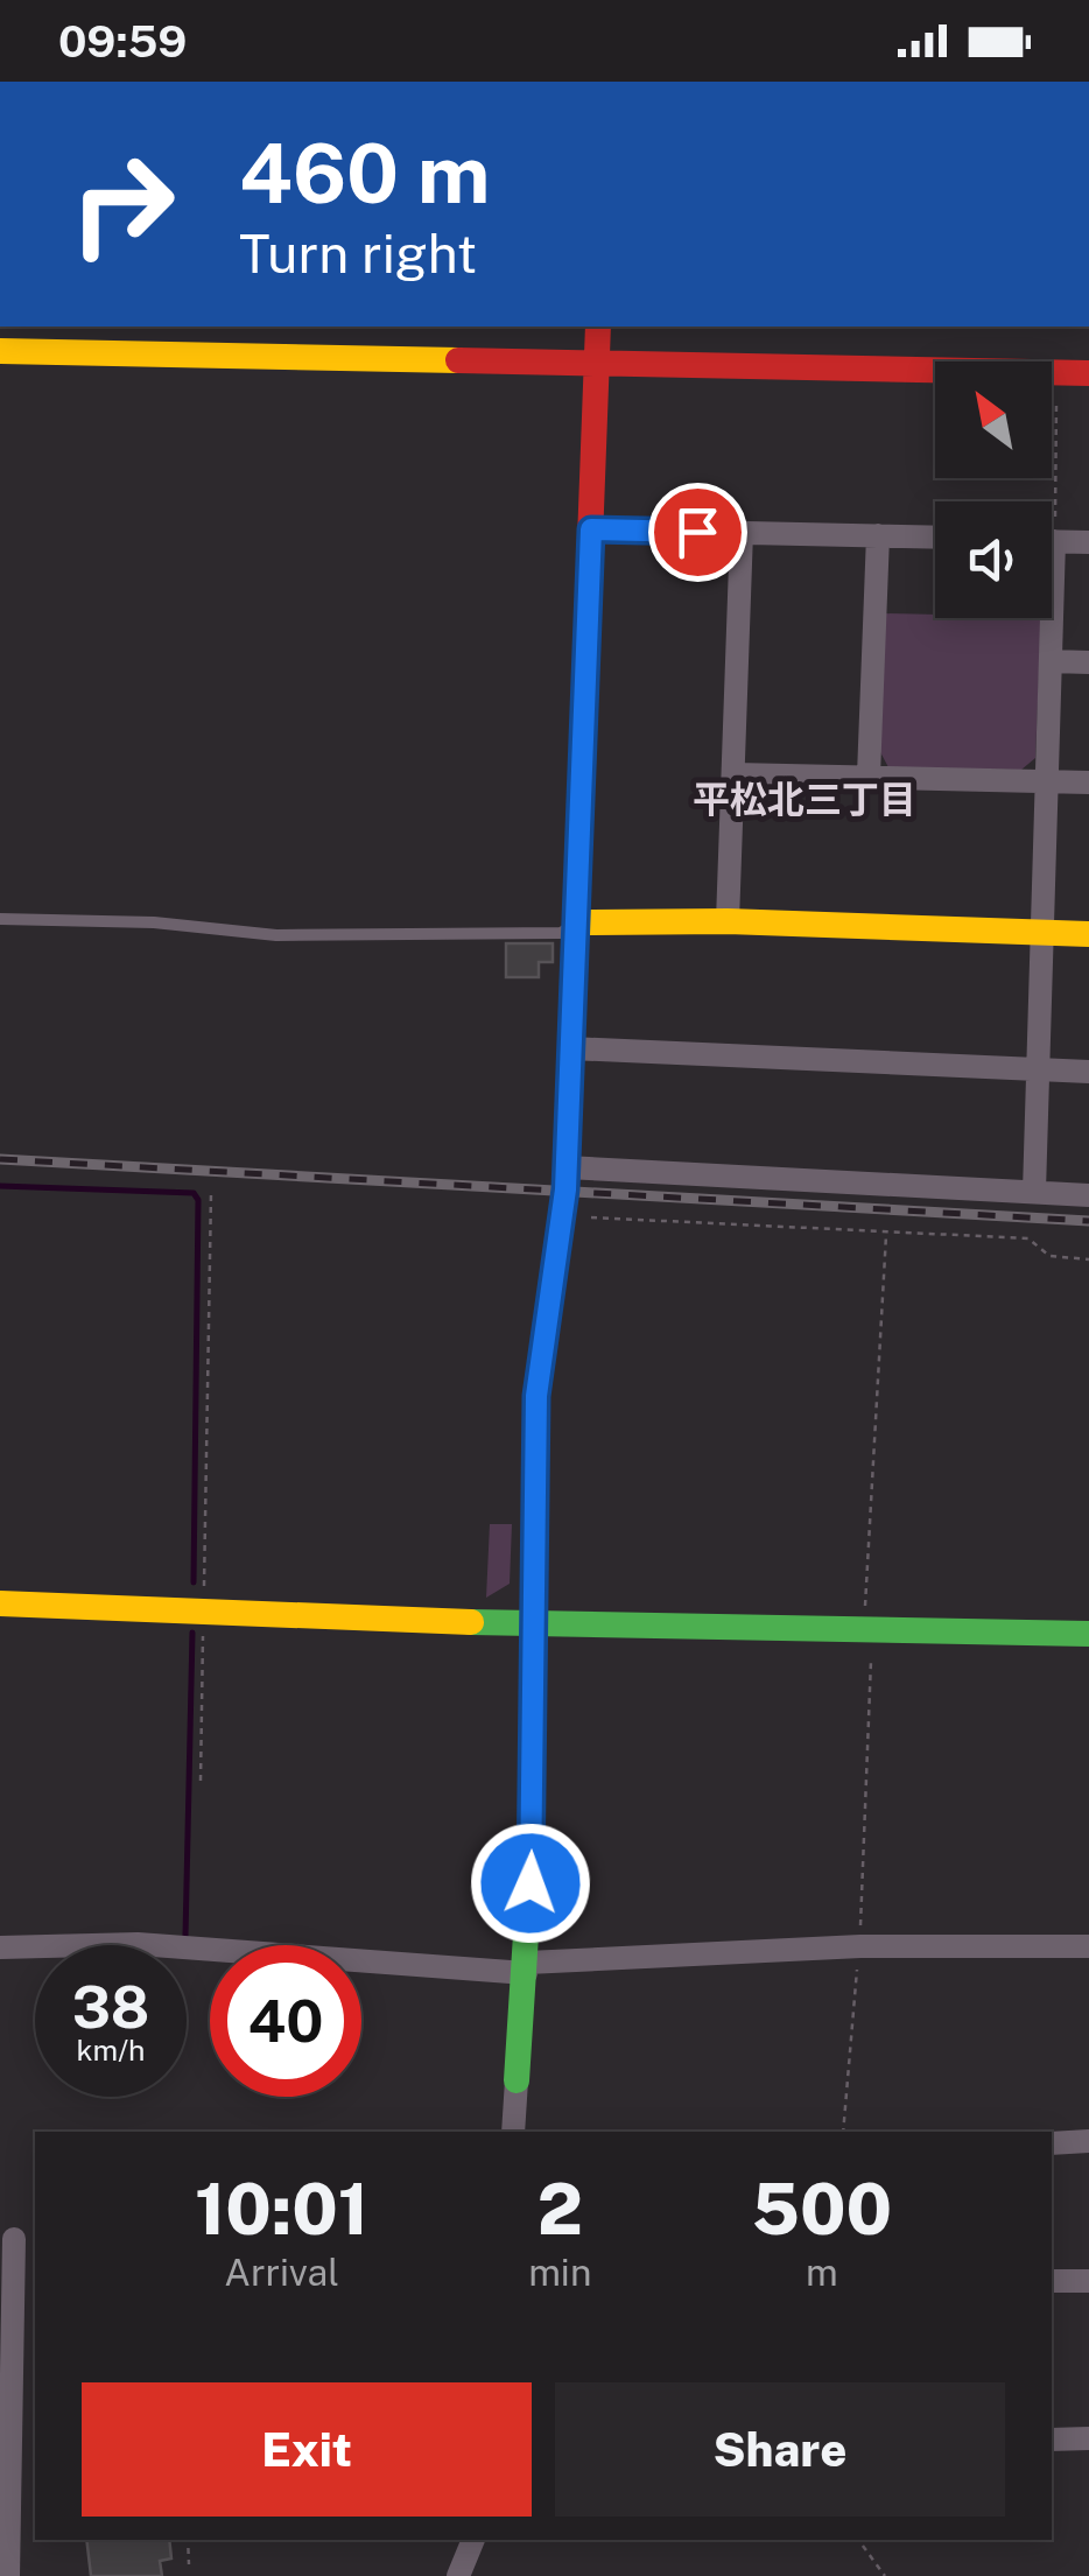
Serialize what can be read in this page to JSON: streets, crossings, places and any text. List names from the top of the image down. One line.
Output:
{"districts":["平松北三丁目"],"north":"top left","page":{"status":"09:59","turn":["460 m","Turn right"],"speed":"38 km/h","limit":"40","eta":["10:01","Arrival","2","min","500","m"],"buttons":["Exit","Share"]}}
